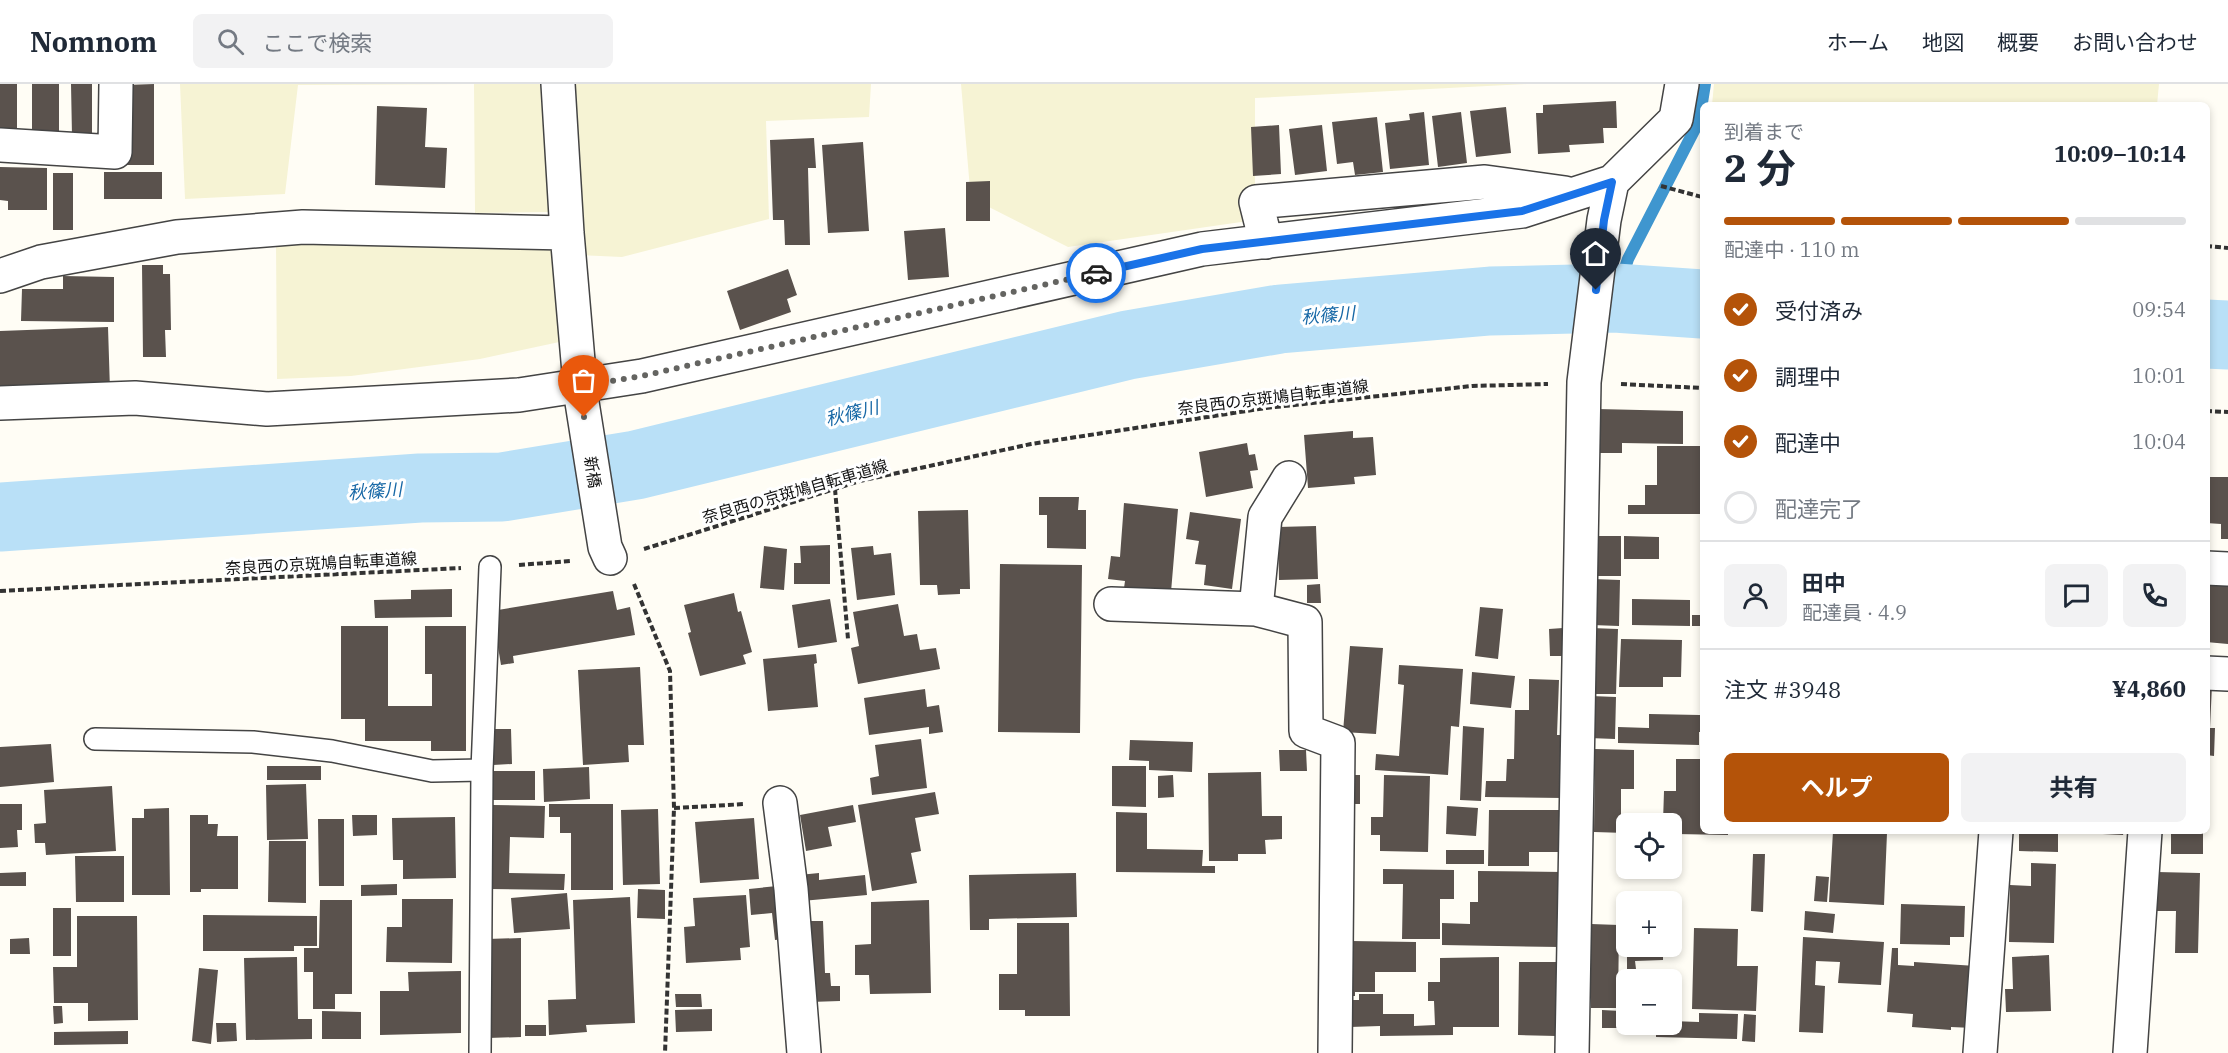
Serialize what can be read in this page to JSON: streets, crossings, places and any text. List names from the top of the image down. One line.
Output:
{"streets":{"street":["新橋"],"path":["奈良西の京斑鳩自転車道線"]},"crossings":[["奈良西の京斑鳩自転車道線","新橋"]],"water":["秋篠川"],"page":{"header":"Nomnom","search":"ここで検索","nav":["ホーム","地図","概要","お問い合わせ"],"heading":["2 分","到着まで","10:09–10:14"],"panel":["田中","配達員 · 4.9","注文 #3948","¥4,860"],"bar":"配達中 · 110 m","list":[["受付済み","09:54"],["調理中","10:01"],["配達中","10:04"],"配達完了"],"buttons":["ヘルプ","共有"],"map_buttons":["+","−"]}}
